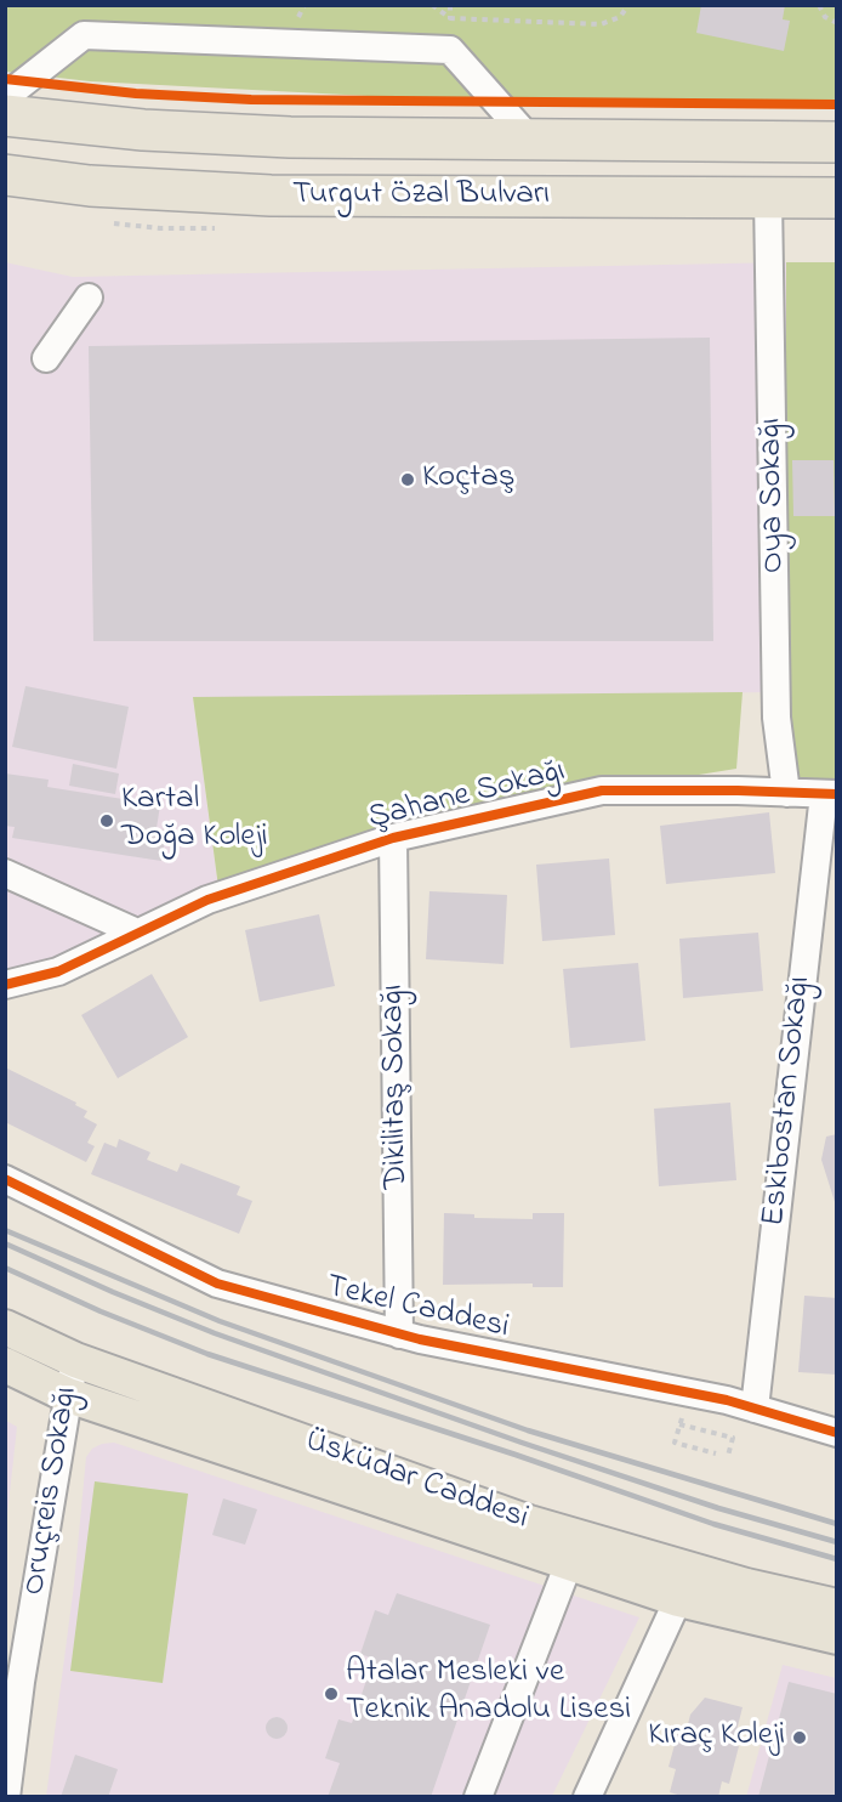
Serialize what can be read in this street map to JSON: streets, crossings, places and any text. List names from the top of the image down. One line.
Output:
{"streets":{"highway":["Turgut Özal Bulvarı"],"main road":["Üsküdar Caddesi"],"street":["Oya Sokağı","Şahane Sokağı","Dikilitaş Sokağı","Eskibostan Sokağı","Tekel Caddesi","Oruçreis Sokağı"]},"crossings":[["Turgut Özal Bulvarı","Oya Sokağı"],["Oya Sokağı","Şahane Sokağı"],["Şahane Sokağı","Dikilitaş Sokağı"],["Şahane Sokağı","Eskibostan Sokağı"],["Dikilitaş Sokağı","Tekel Caddesi"],["Eskibostan Sokağı","Tekel Caddesi"],["Üsküdar Caddesi","Oruçreis Sokağı"]],"places":["Koçtaş","Kartal Doğa Koleji","Atalar Mesleki ve Teknik Anadolu Lisesi","Kıraç Koleji"]}
